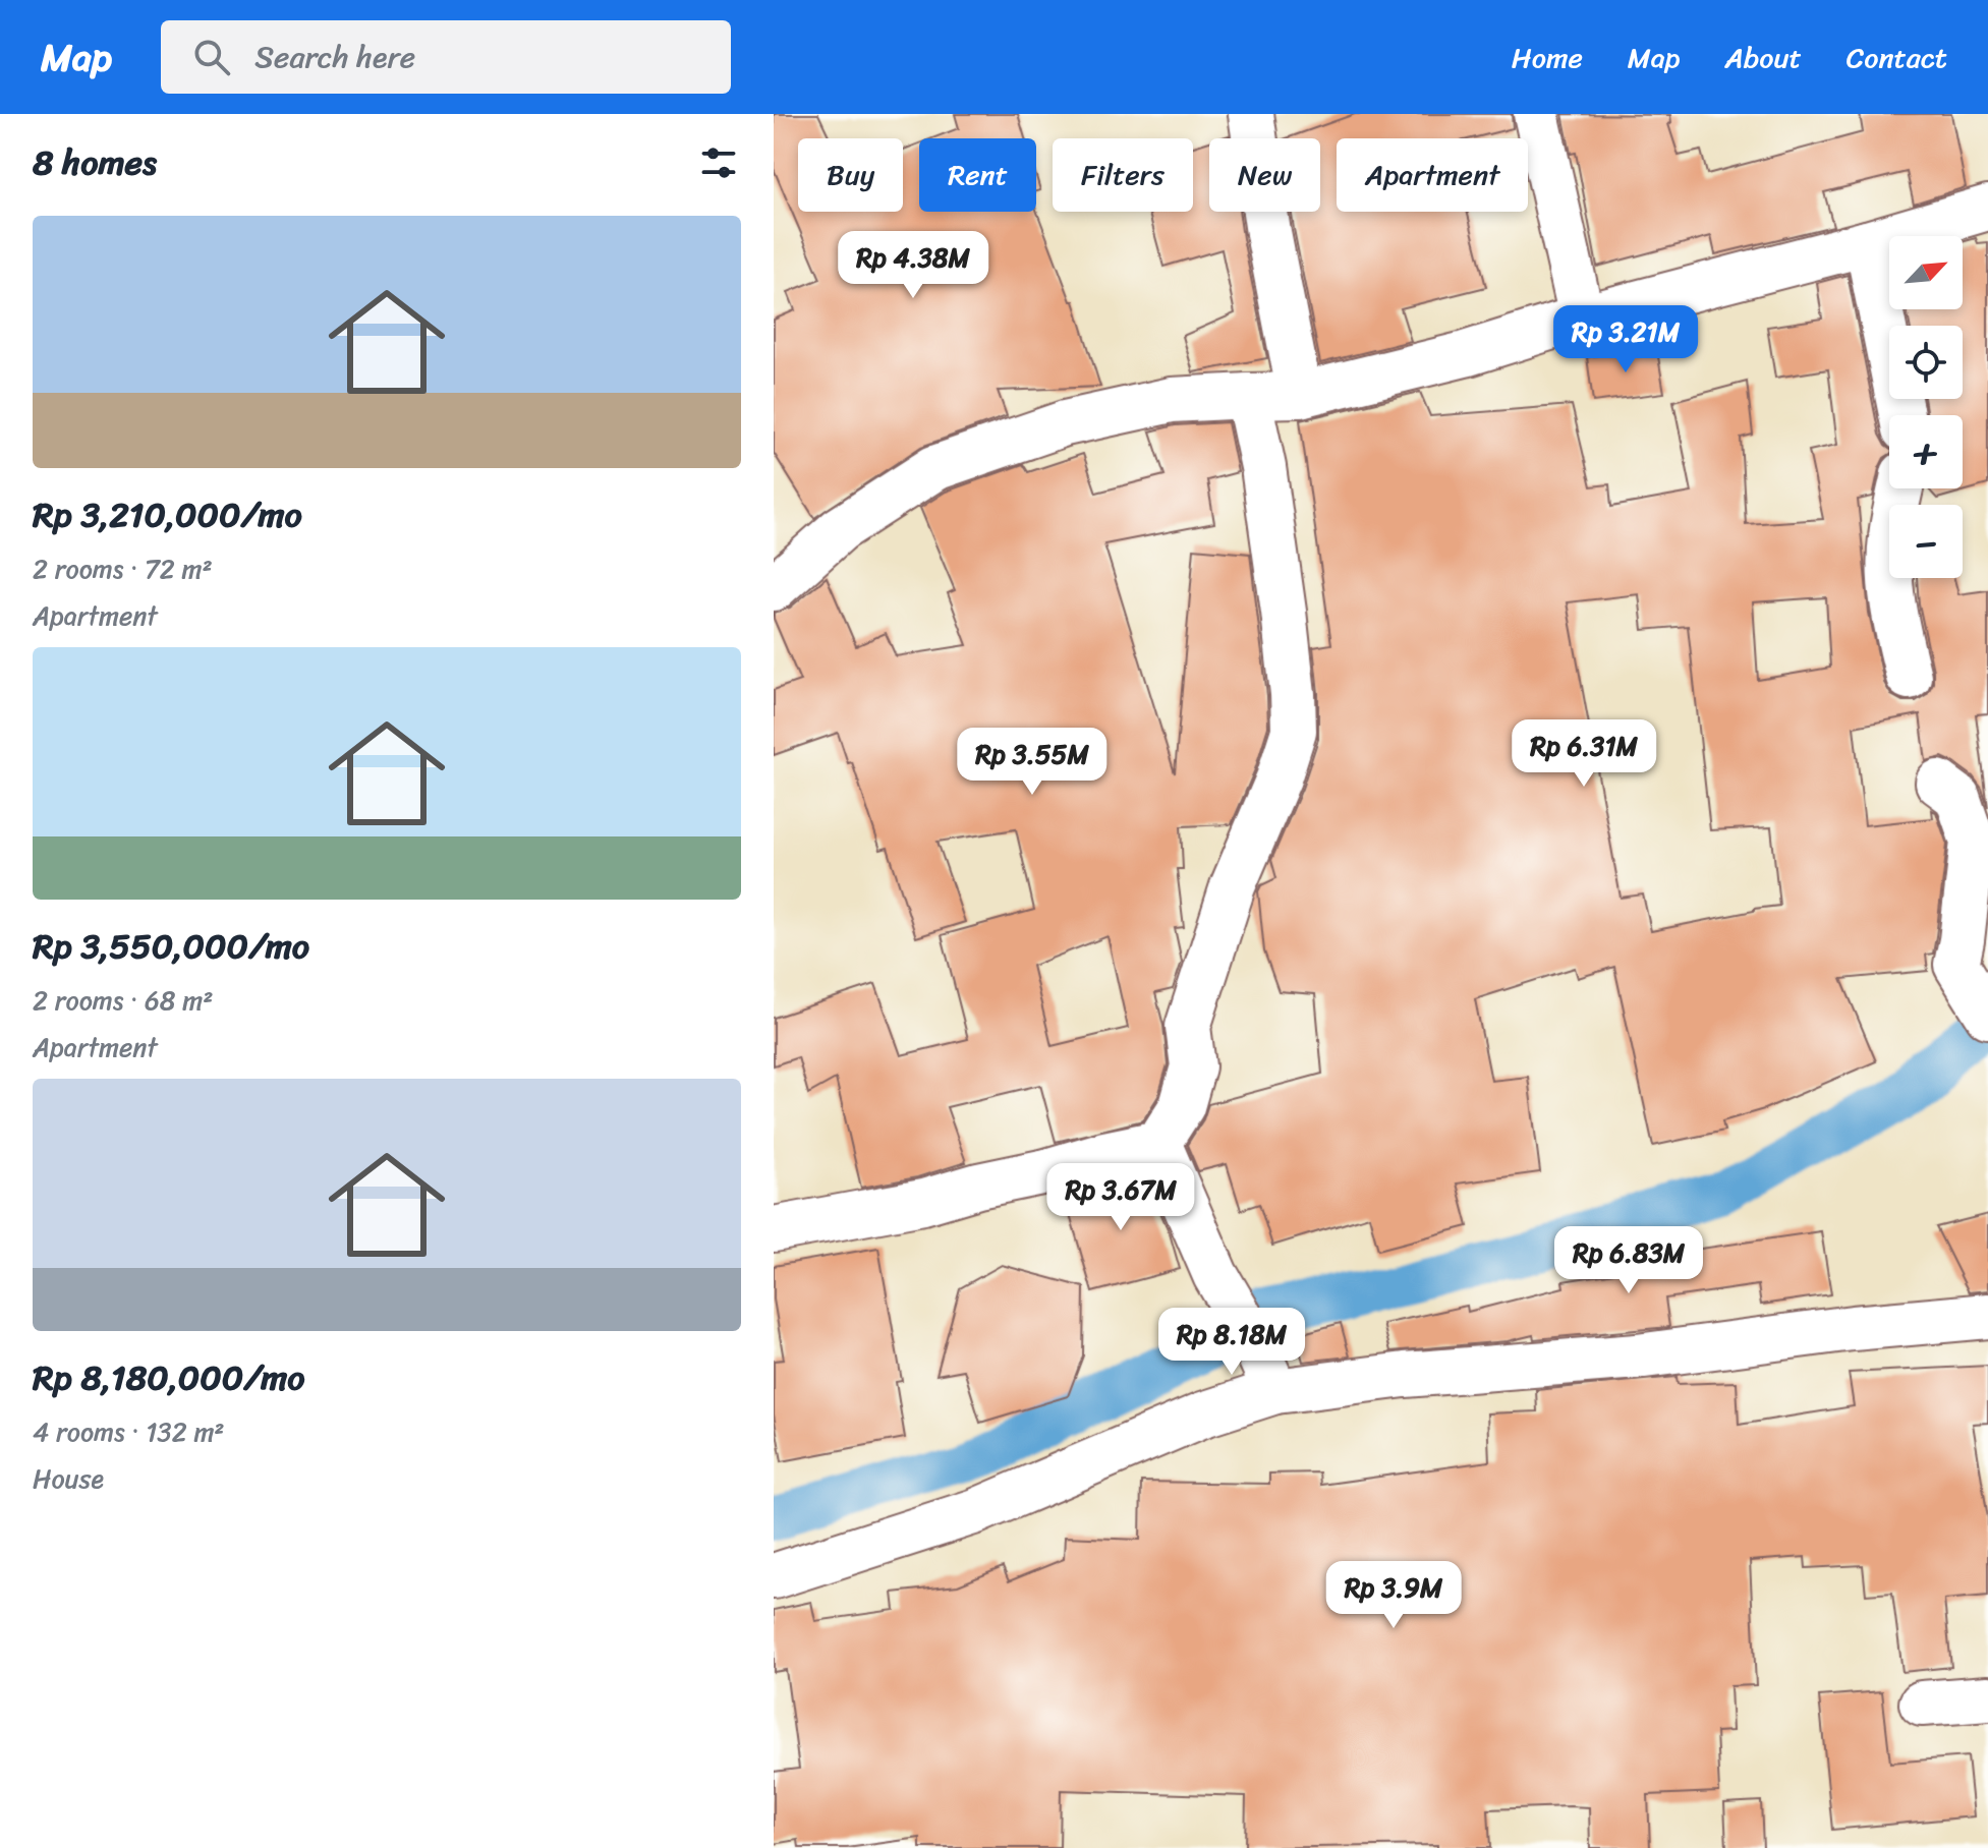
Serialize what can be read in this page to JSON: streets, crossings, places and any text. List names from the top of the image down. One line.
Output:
{"north":"top right","page":{"header":"Map","search":"Search here","nav":["Home","Map","About","Contact"],"heading":"8 homes","chip":["Buy","Rent","Filters","New","Apartment"],"list":[{"name":"Rp 3,210,000/mo","note":"2 rooms · 72 m² · Apartment"},{"name":"Rp 3,550,000/mo","note":"2 rooms · 68 m² · Apartment"},{"name":"Rp 8,180,000/mo","note":"4 rooms · 132 m² · House"}],"price":["Rp 4.38M","Rp 3.21M","Rp 6.31M","Rp 3.55M","Rp 3.67M","Rp 6.83M","Rp 8.18M","Rp 3.9M"],"map_buttons":["+","−"]}}
